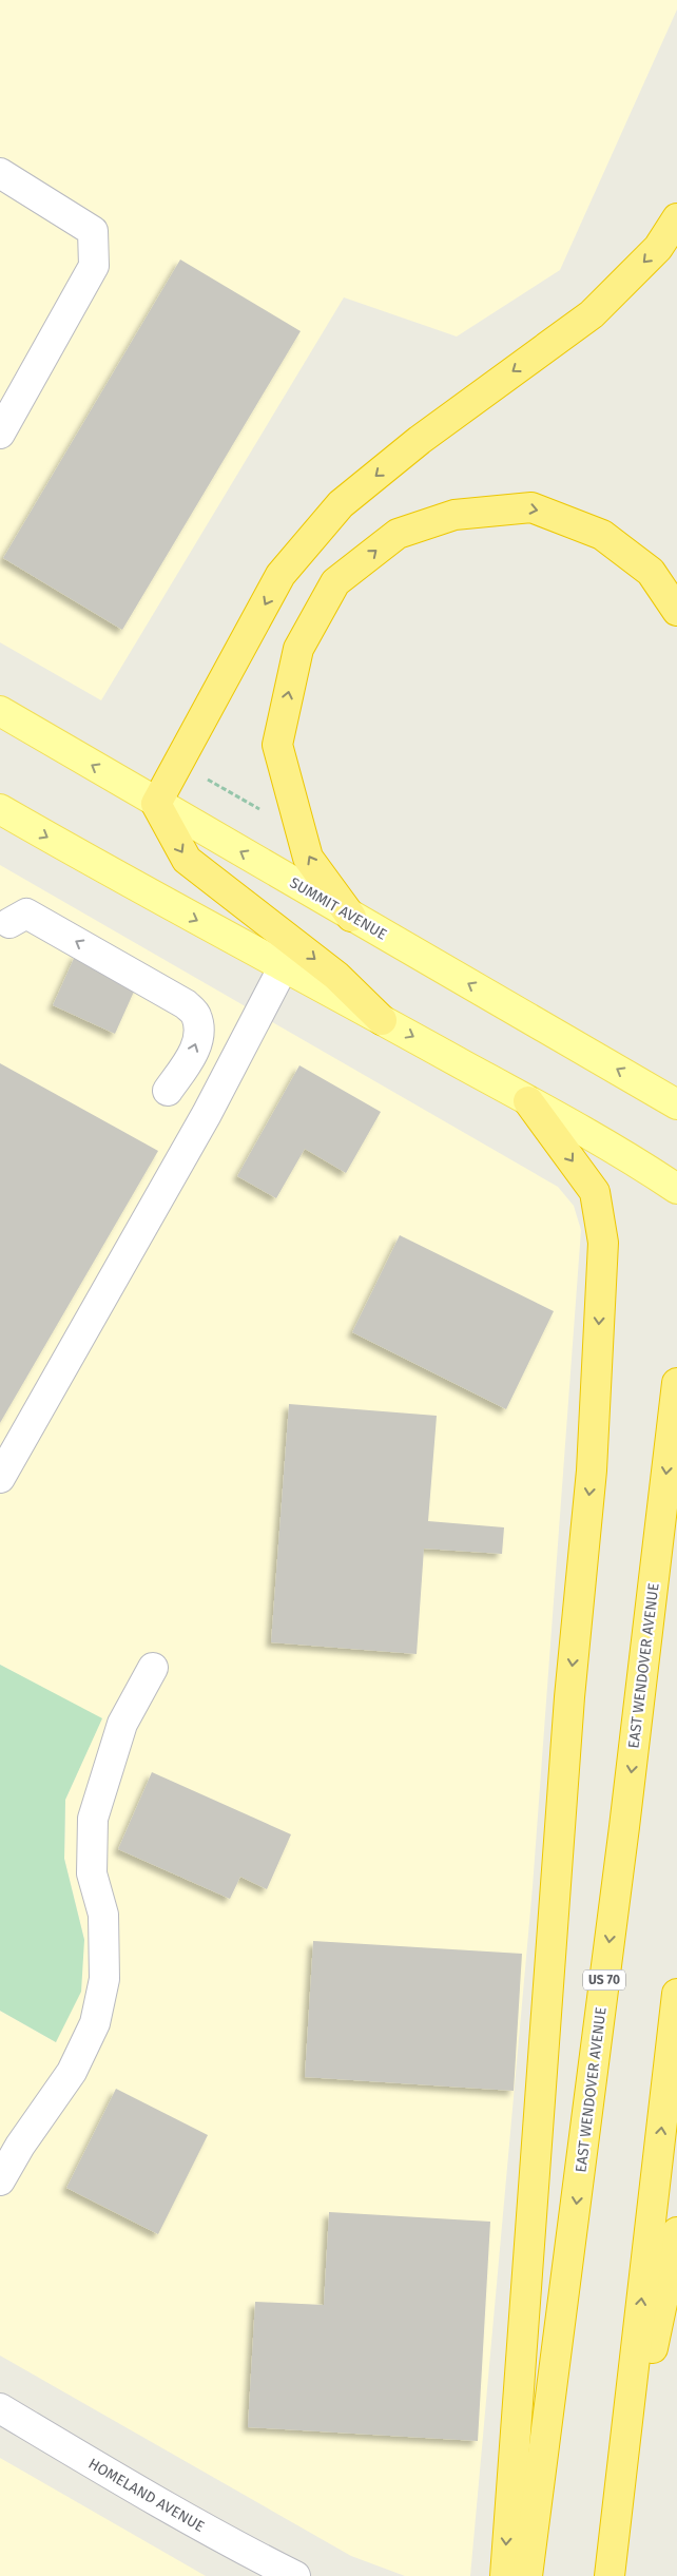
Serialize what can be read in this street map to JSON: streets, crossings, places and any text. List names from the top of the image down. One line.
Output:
{"streets":{"highway":["EAST WENDOVER AVENUE","US 70"],"main road":["SUMMIT AVENUE"],"street":["HOMELAND AVENUE"]}}
